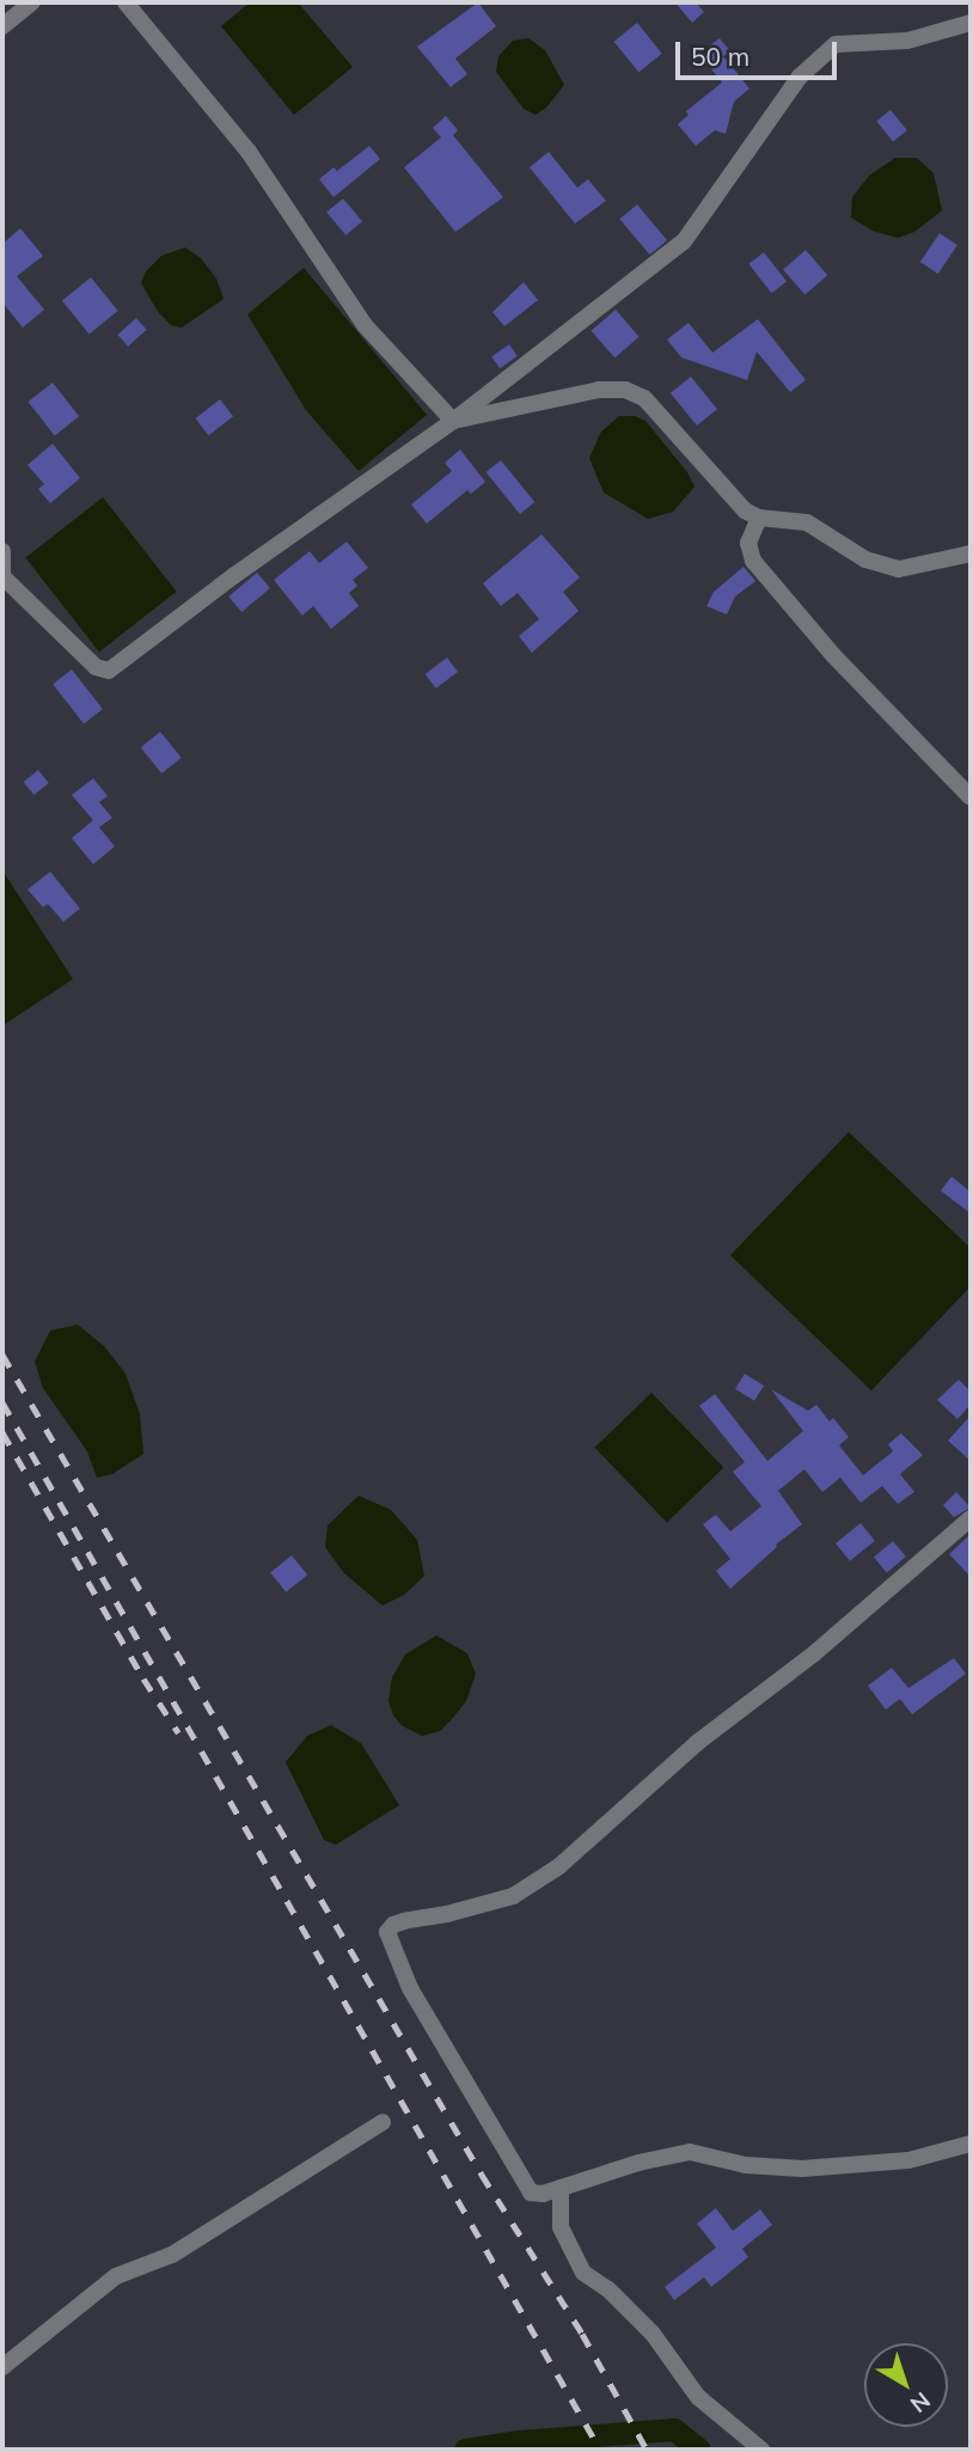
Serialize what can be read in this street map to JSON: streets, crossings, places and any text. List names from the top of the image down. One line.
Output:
{"scale_bar":"50 m","north":"bottom right"}
